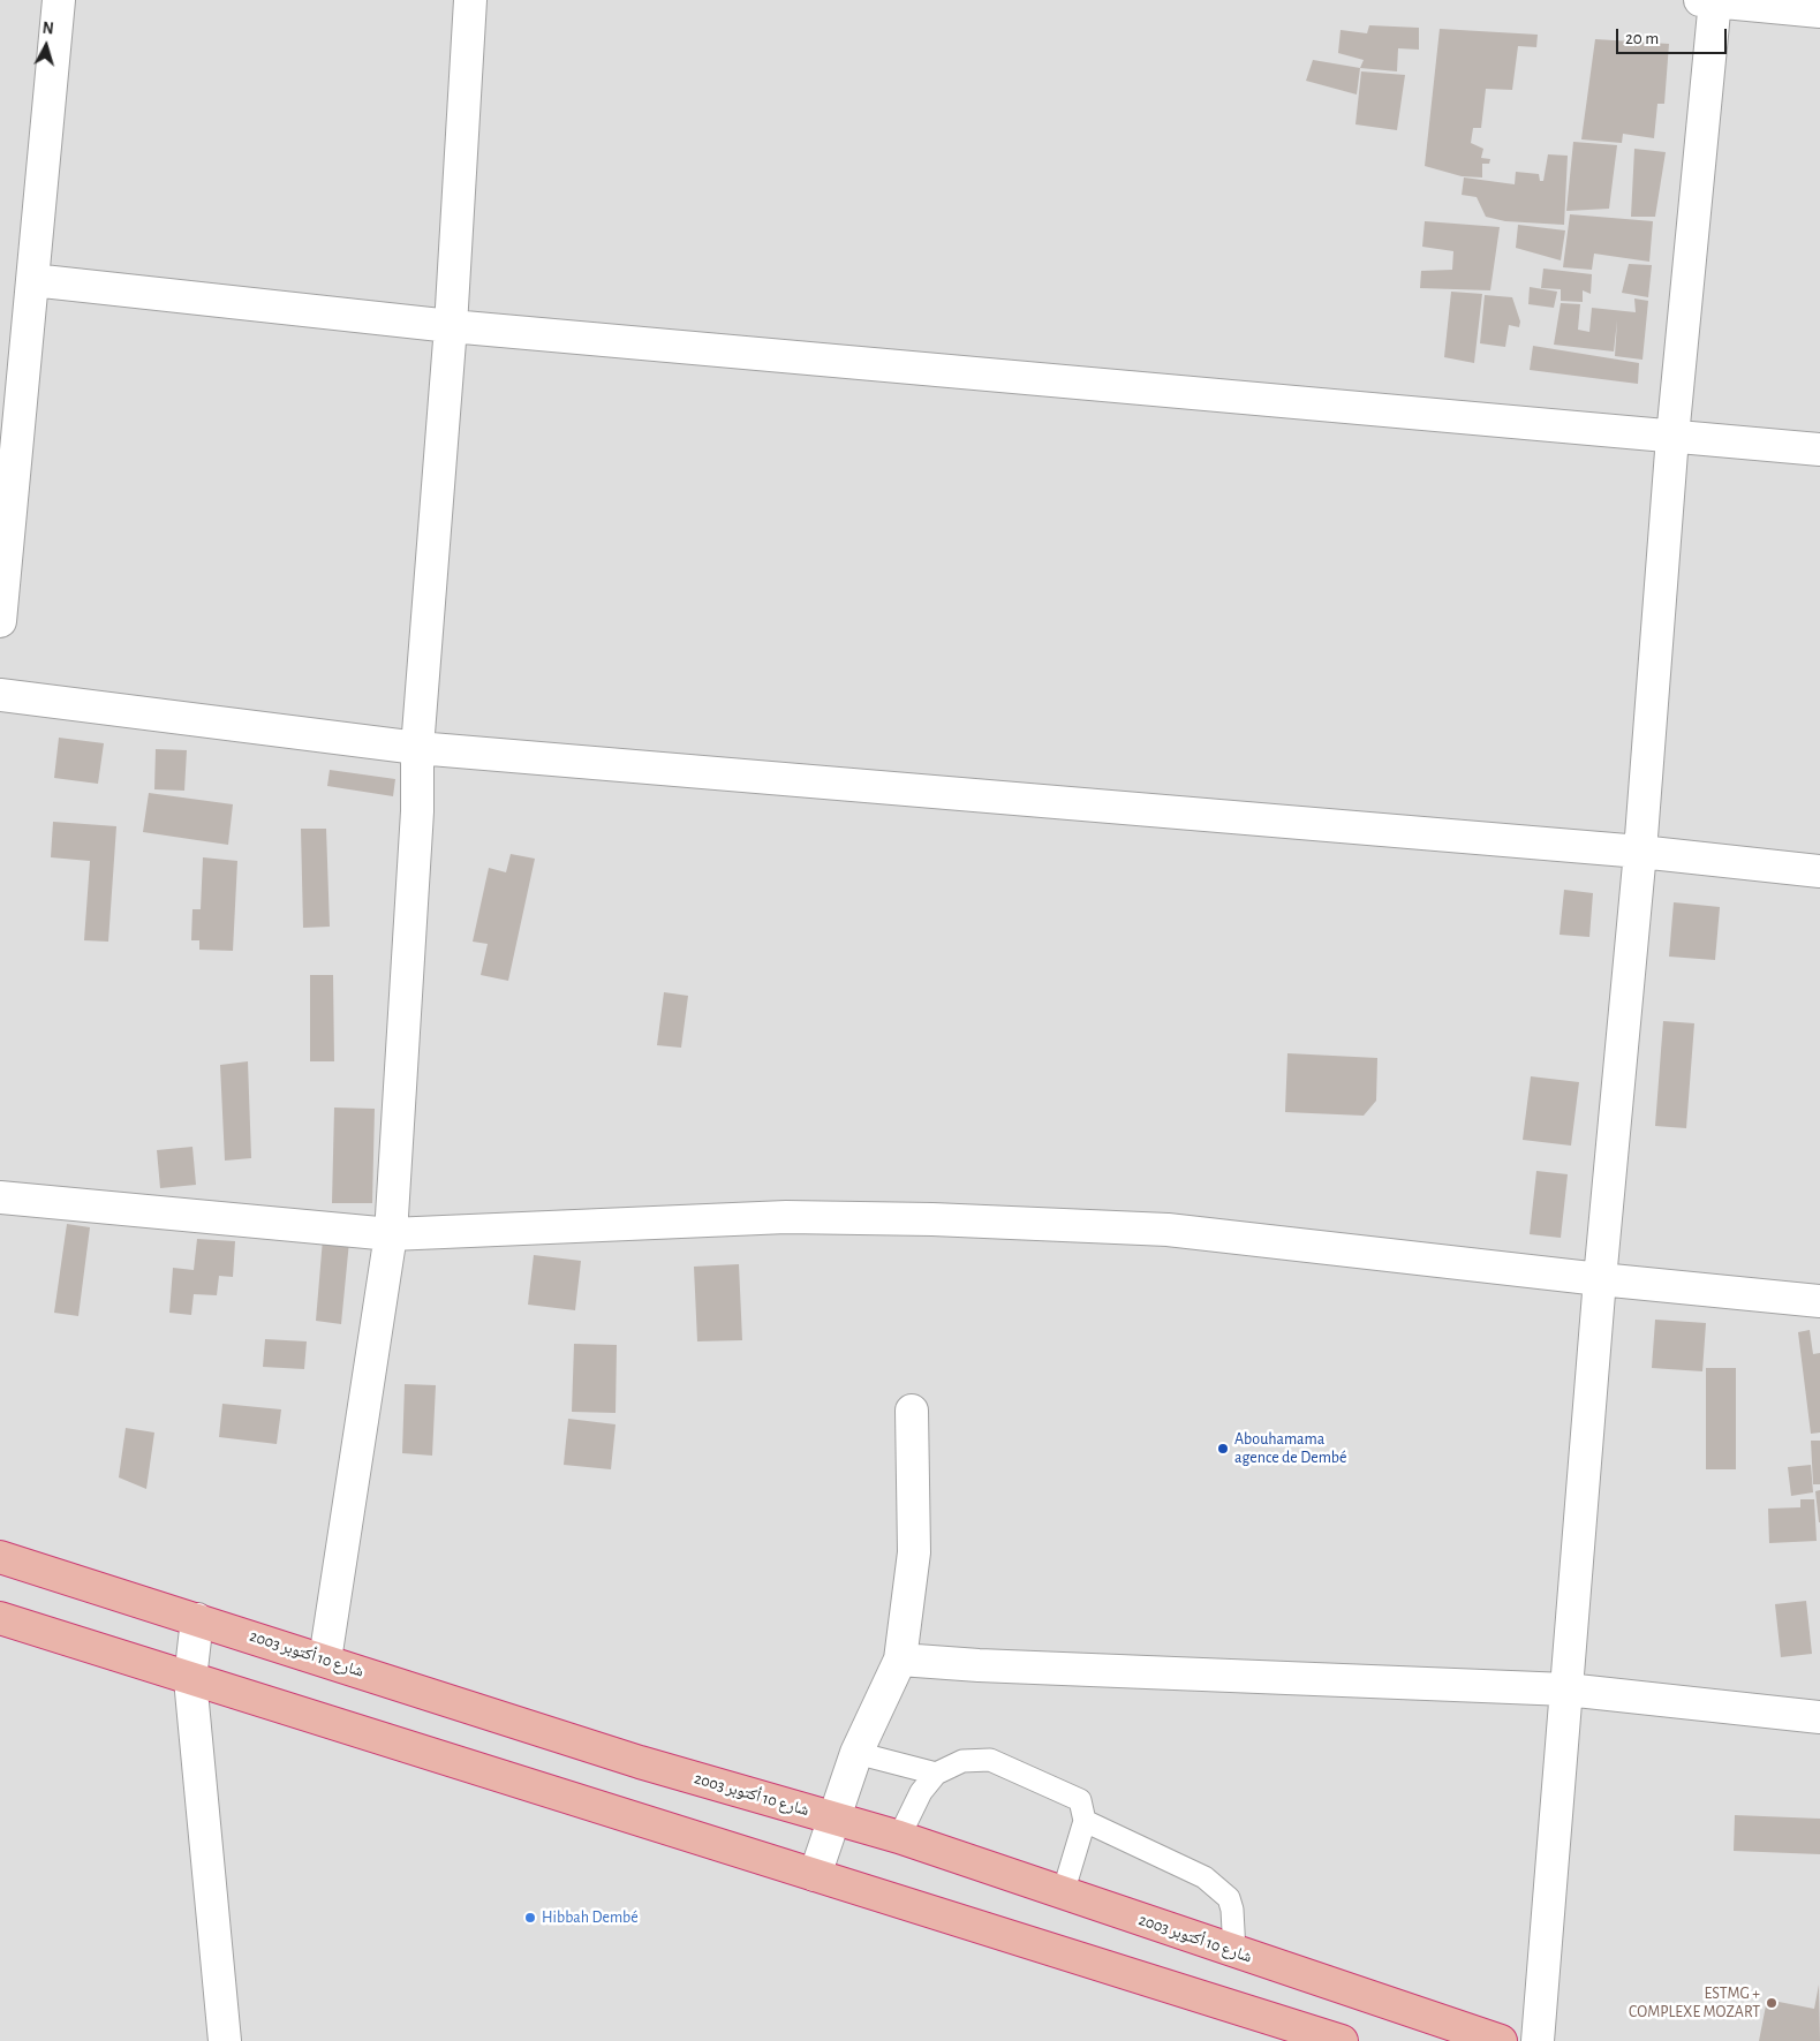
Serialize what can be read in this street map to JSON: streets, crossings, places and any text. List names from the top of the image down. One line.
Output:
{"streets":{"highway":["شارع 10 أكتوبر 2003"]},"places":["Abouhamama agence de Dembé","Hibbah Dembé","ESTMG + COMPLEXE MOZART"],"scale_bar":"20 m","north":"top"}
